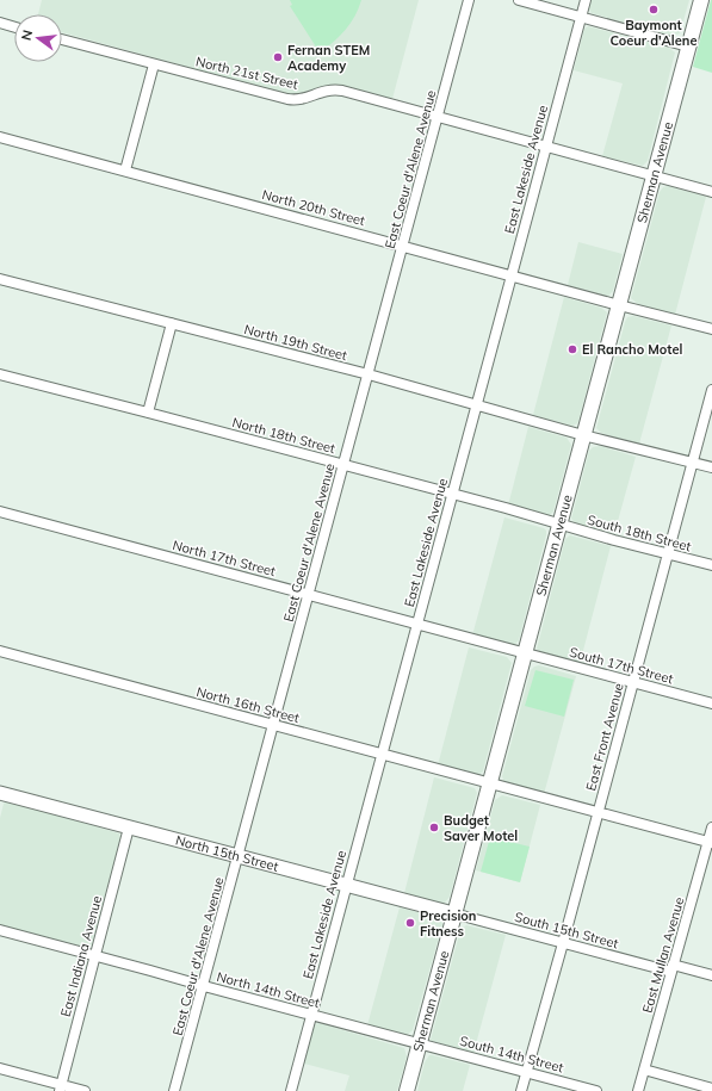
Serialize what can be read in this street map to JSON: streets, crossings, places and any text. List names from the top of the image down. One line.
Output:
{"streets":{"main road":["Sherman Avenue","North 15th Street"],"street":["North 21st Street","East Coeur d'Alene Avenue","East Lakeside Avenue","North 20th Street","North 19th Street","North 18th Street","South 18th Street","North 17th Street","South 17th Street","North 16th Street","East Front Avenue","South 15th Street","East Mullan Avenue","East Indiana Avenue","North 14th Street","South 14th Street"]},"crossings":[["North 21st Street","East Coeur d'Alene Avenue"],["North 21st Street","East Lakeside Avenue"],["North 21st Street","Sherman Avenue"],["East Coeur d'Alene Avenue","North 20th Street"],["East Coeur d'Alene Avenue","North 19th Street"],["East Coeur d'Alene Avenue","North 18th Street"],["East Coeur d'Alene Avenue","North 17th Street"],["East Coeur d'Alene Avenue","North 16th Street"],["East Coeur d'Alene Avenue","North 15th Street"],["East Coeur d'Alene Avenue","North 14th Street"],["East Lakeside Avenue","North 20th Street"],["East Lakeside Avenue","North 19th Street"],["East Lakeside Avenue","North 18th Street"],["East Lakeside Avenue","North 17th Street"],["East Lakeside Avenue","North 16th Street"],["East Lakeside Avenue","North 15th Street"],["East Lakeside Avenue","North 14th Street"],["Sherman Avenue","North 20th Street"],["Sherman Avenue","North 19th Street"],["Sherman Avenue","North 18th Street"],["Sherman Avenue","South 18th Street"],["Sherman Avenue","North 17th Street"],["Sherman Avenue","South 17th Street"],["Sherman Avenue","North 16th Street"],["Sherman Avenue","North 15th Street"],["Sherman Avenue","South 15th Street"],["Sherman Avenue","North 14th Street"],["Sherman Avenue","South 14th Street"],["North 19th Street","East Front Avenue"],["North 18th Street","South 18th Street"],["South 18th Street","East Front Avenue"],["North 17th Street","South 17th Street"],["South 17th Street","East Front Avenue"],["North 16th Street","East Front Avenue"],["North 16th Street","East Mullan Avenue"],["East Front Avenue","South 15th Street"],["East Front Avenue","South 14th Street"],["North 15th Street","South 15th Street"],["North 15th Street","East Indiana Avenue"],["South 15th Street","East Mullan Avenue"],["East Indiana Avenue","North 14th Street"],["North 14th Street","South 14th Street"]],"places":["Baymont Coeur d'Alene","Fernan STEM Academy","El Rancho Motel","Budget Saver Motel","Precision Fitness"],"north":"left"}
